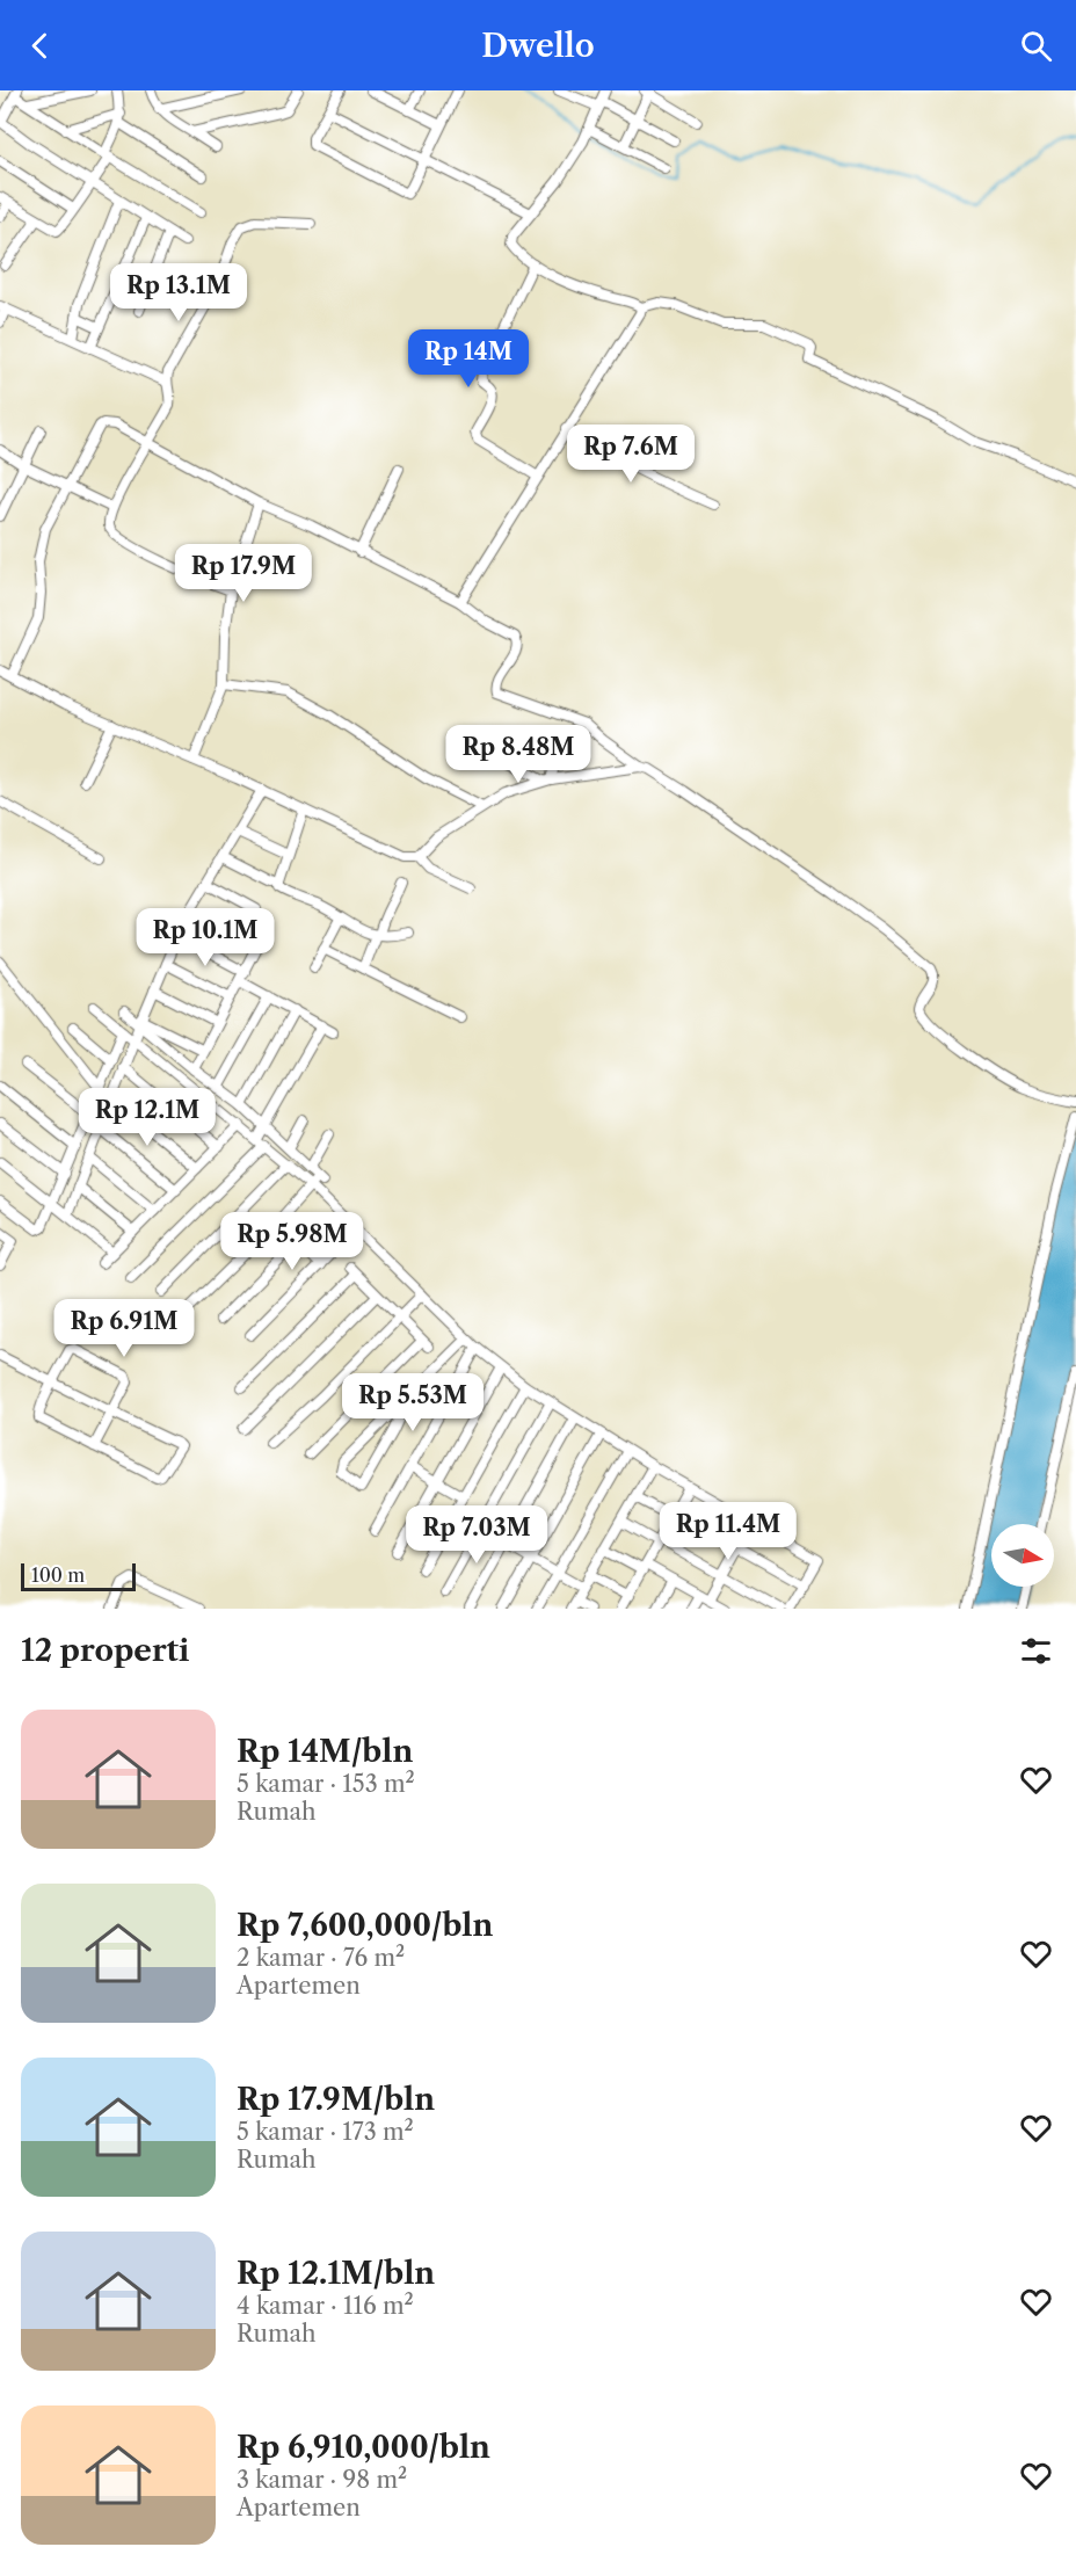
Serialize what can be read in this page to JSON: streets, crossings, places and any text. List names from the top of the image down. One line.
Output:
{"scale_bar":"100 m","north":"right","page":{"header":"Dwello","price":["Rp 13.1M","Rp 14M","Rp 7.6M","Rp 17.9M","Rp 8.48M","Rp 10.1M","Rp 12.1M","Rp 5.98M","Rp 6.91M","Rp 5.53M","Rp 11.4M","Rp 7.03M"],"scale":"100 m","heading":"12 properti","list":[{"name":"Rp 14M/bln","note":"5 kamar · 153 m² · Rumah"},{"name":"Rp 7,600,000/bln","note":"2 kamar · 76 m² · Apartemen"},{"name":"Rp 17.9M/bln","note":"5 kamar · 173 m² · Rumah"},{"name":"Rp 12.1M/bln","note":"4 kamar · 116 m² · Rumah"},{"name":"Rp 6,910,000/bln","note":"3 kamar · 98 m² · Apartemen"}]}}
